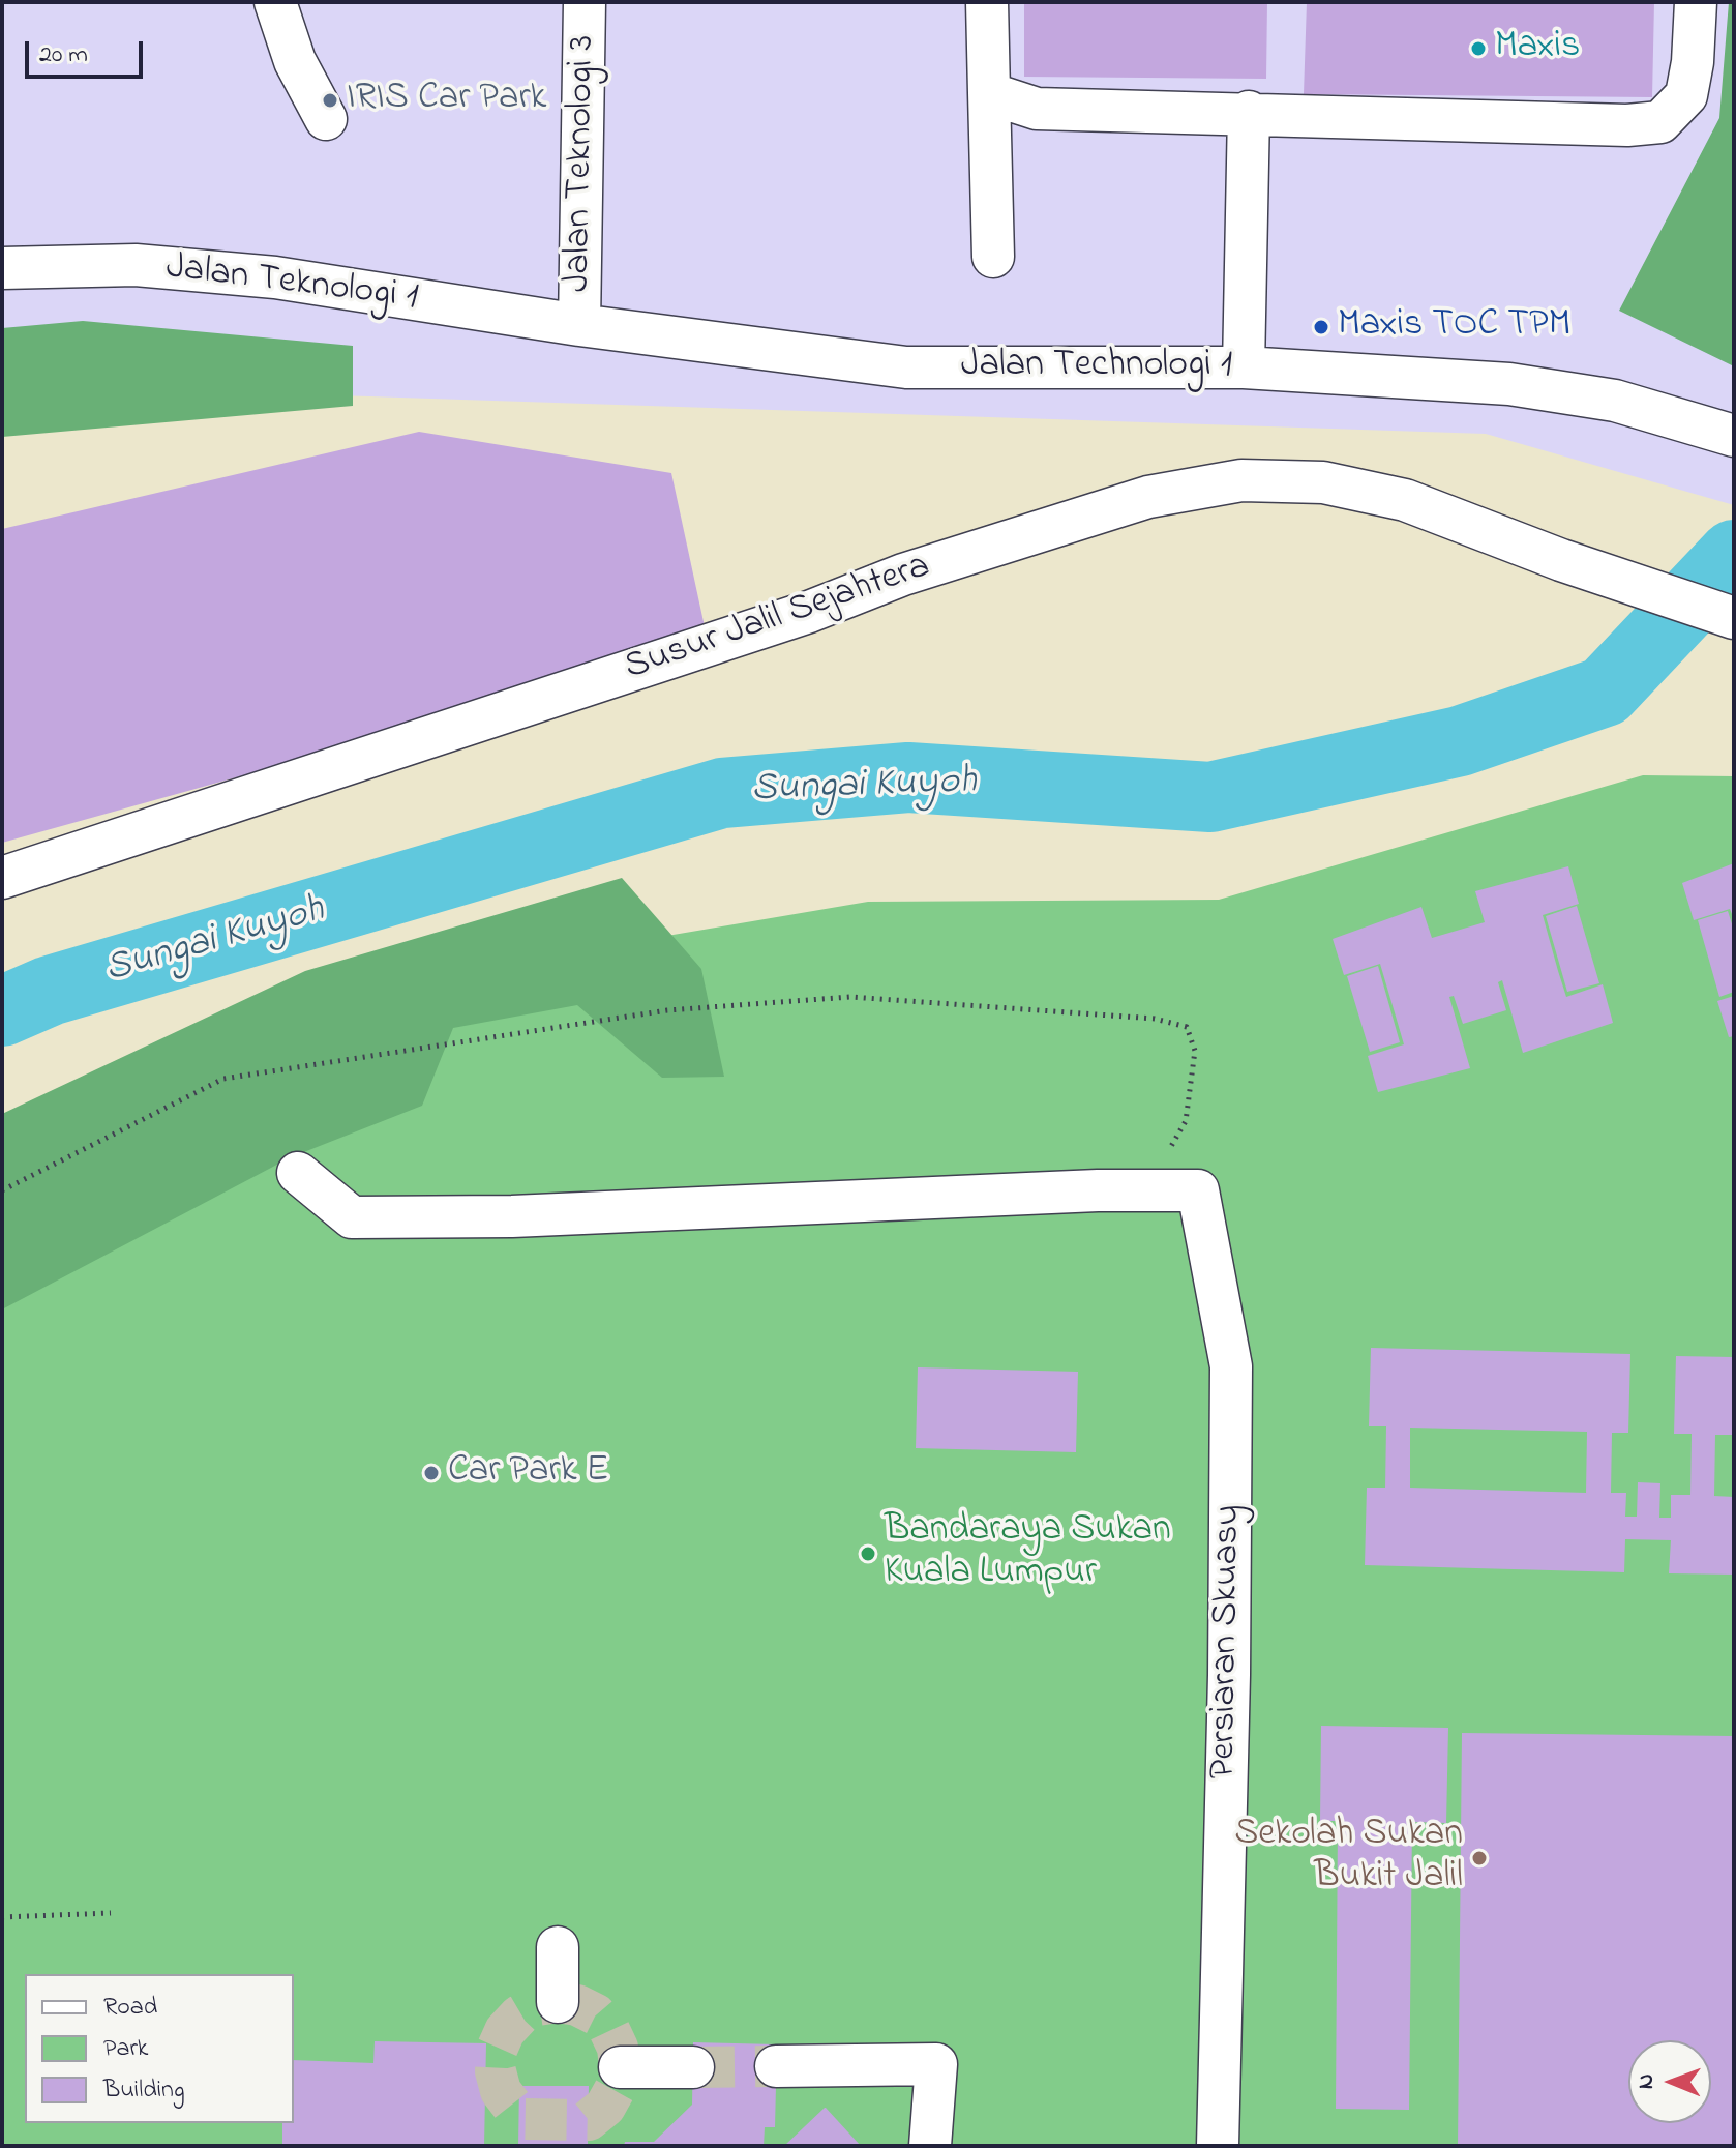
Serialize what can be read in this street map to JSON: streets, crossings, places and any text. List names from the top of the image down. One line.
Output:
{"streets":{"street":["Jalan Teknologi 3","Jalan Teknologi 1","Jalan Technologi 1","Susur Jalil Sejahtera","Persiaran Skuasy"]},"crossings":[["Jalan Teknologi 3","Jalan Teknologi 1"],["Jalan Teknologi 3","Jalan Technologi 1"],["Jalan Teknologi 1","Jalan Technologi 1"]],"water":["Sungai Kuyoh"],"places":["Maxis","IRIS Car Park","Maxis TOC TPM","Car Park E","Bandaraya Sukan Kuala Lumpur","Sekolah Sukan Bukit Jalil"],"legend":["Road","Park","Building"],"scale_bar":"20 m","north":"left"}
